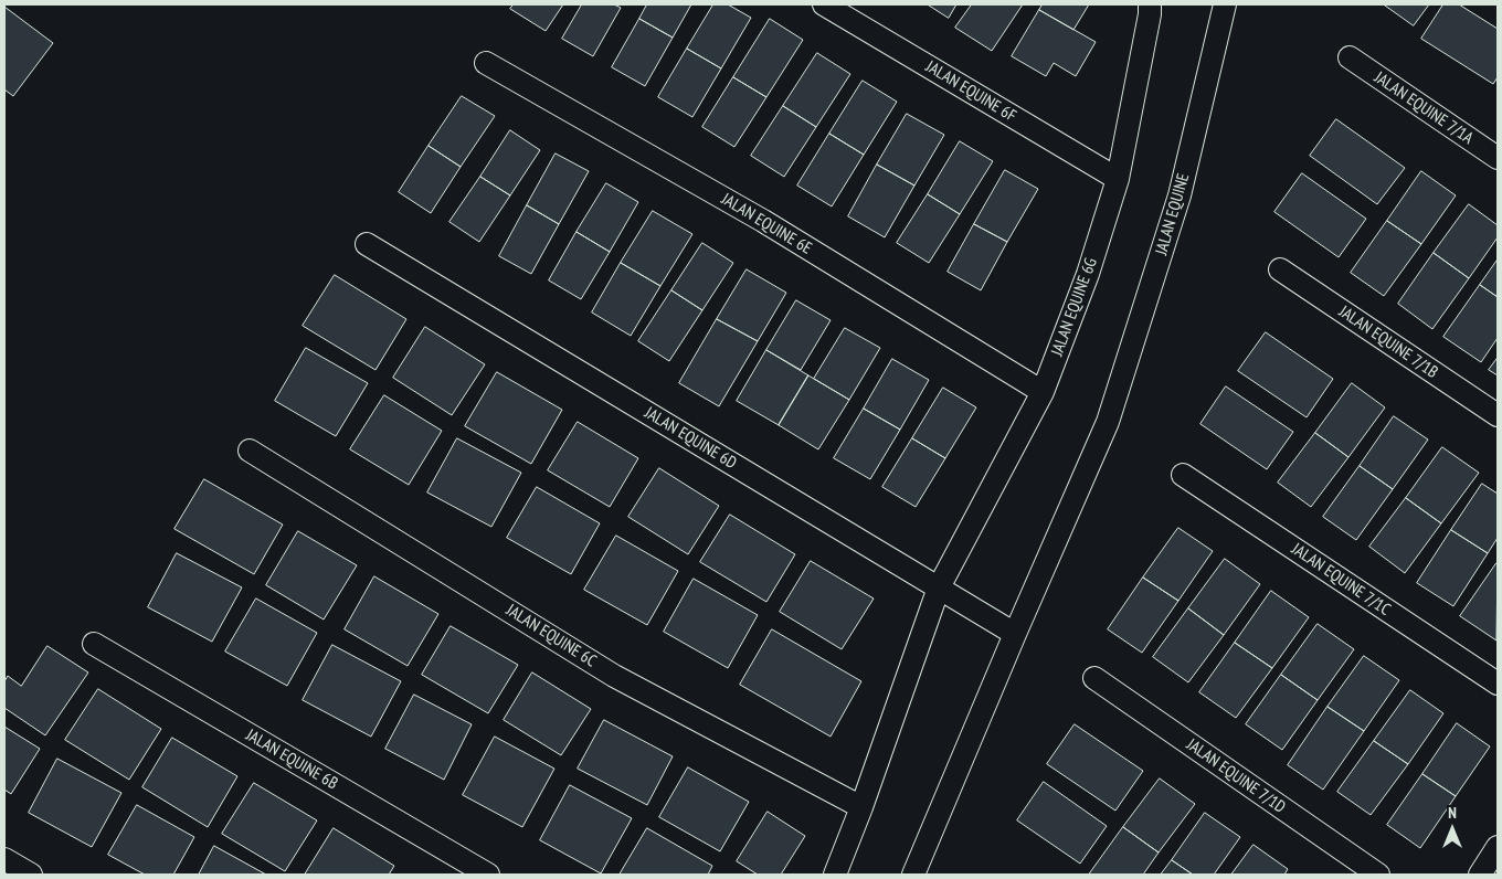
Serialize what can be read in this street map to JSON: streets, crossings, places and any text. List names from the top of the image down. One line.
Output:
{"streets":{"street":["JALAN EQUINE 6F","JALAN EQUINE 7/1A","JALAN EQUINE","JALAN EQUINE 6E","JALAN EQUINE 6G","JALAN EQUINE 7/1B","JALAN EQUINE 6D","JALAN EQUINE 7/1C","JALAN EQUINE 6C","JALAN EQUINE 6B","JALAN EQUINE 7/1D"]},"crossings":[["JALAN EQUINE 6F","JALAN EQUINE 6G"],["JALAN EQUINE","JALAN EQUINE 6D"],["JALAN EQUINE 6E","JALAN EQUINE 6G"],["JALAN EQUINE 6G","JALAN EQUINE 6D"],["JALAN EQUINE 6G","JALAN EQUINE 6C"]],"north":"top"}
